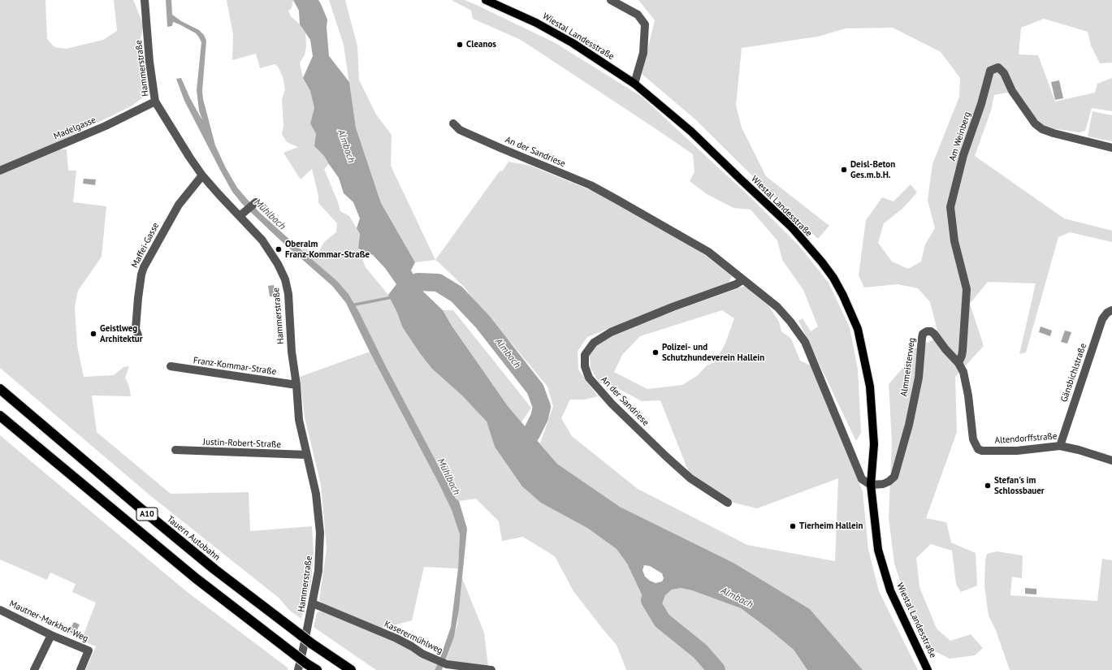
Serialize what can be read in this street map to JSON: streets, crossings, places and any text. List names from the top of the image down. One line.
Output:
{"streets":{"highway":["A10","Tauern Autobahn"],"main road":["Wiestal Landesstraße"],"street":["Hammerstraße","Madelgasse","Am Weinberg","An der Sandriese","Maffei-Gasse","Franz-Kommar-Straße","Almmeisterweg","Gänsbichlstraße","Altendorffstraße","Justin-Robert-Straße","Mautner-Markhof-Weg","Kaserermühlweg"]},"crossings":[["Wiestal Landesstraße","An der Sandriese"],["Wiestal Landesstraße","Almmeisterweg"],["Hammerstraße","Madelgasse"],["Hammerstraße","Maffei-Gasse"],["Hammerstraße","Franz-Kommar-Straße"],["Hammerstraße","Justin-Robert-Straße"],["Hammerstraße","Kaserermühlweg"],["Am Weinberg","Almmeisterweg"],["An der Sandriese","Almmeisterweg"],["Almmeisterweg","Altendorffstraße"],["Gänsbichlstraße","Altendorffstraße"]],"water":["Almbach","Mühlbach"],"places":["Cleanos","Deisl-Beton Ges.m.b.H.","Oberalm Franz-Kommar-Straße","Geistlweg Architektur","Polizei- und Schutzhundeverein Hallein","Stefan's im Schlossbauer","Tierheim Hallein"]}
